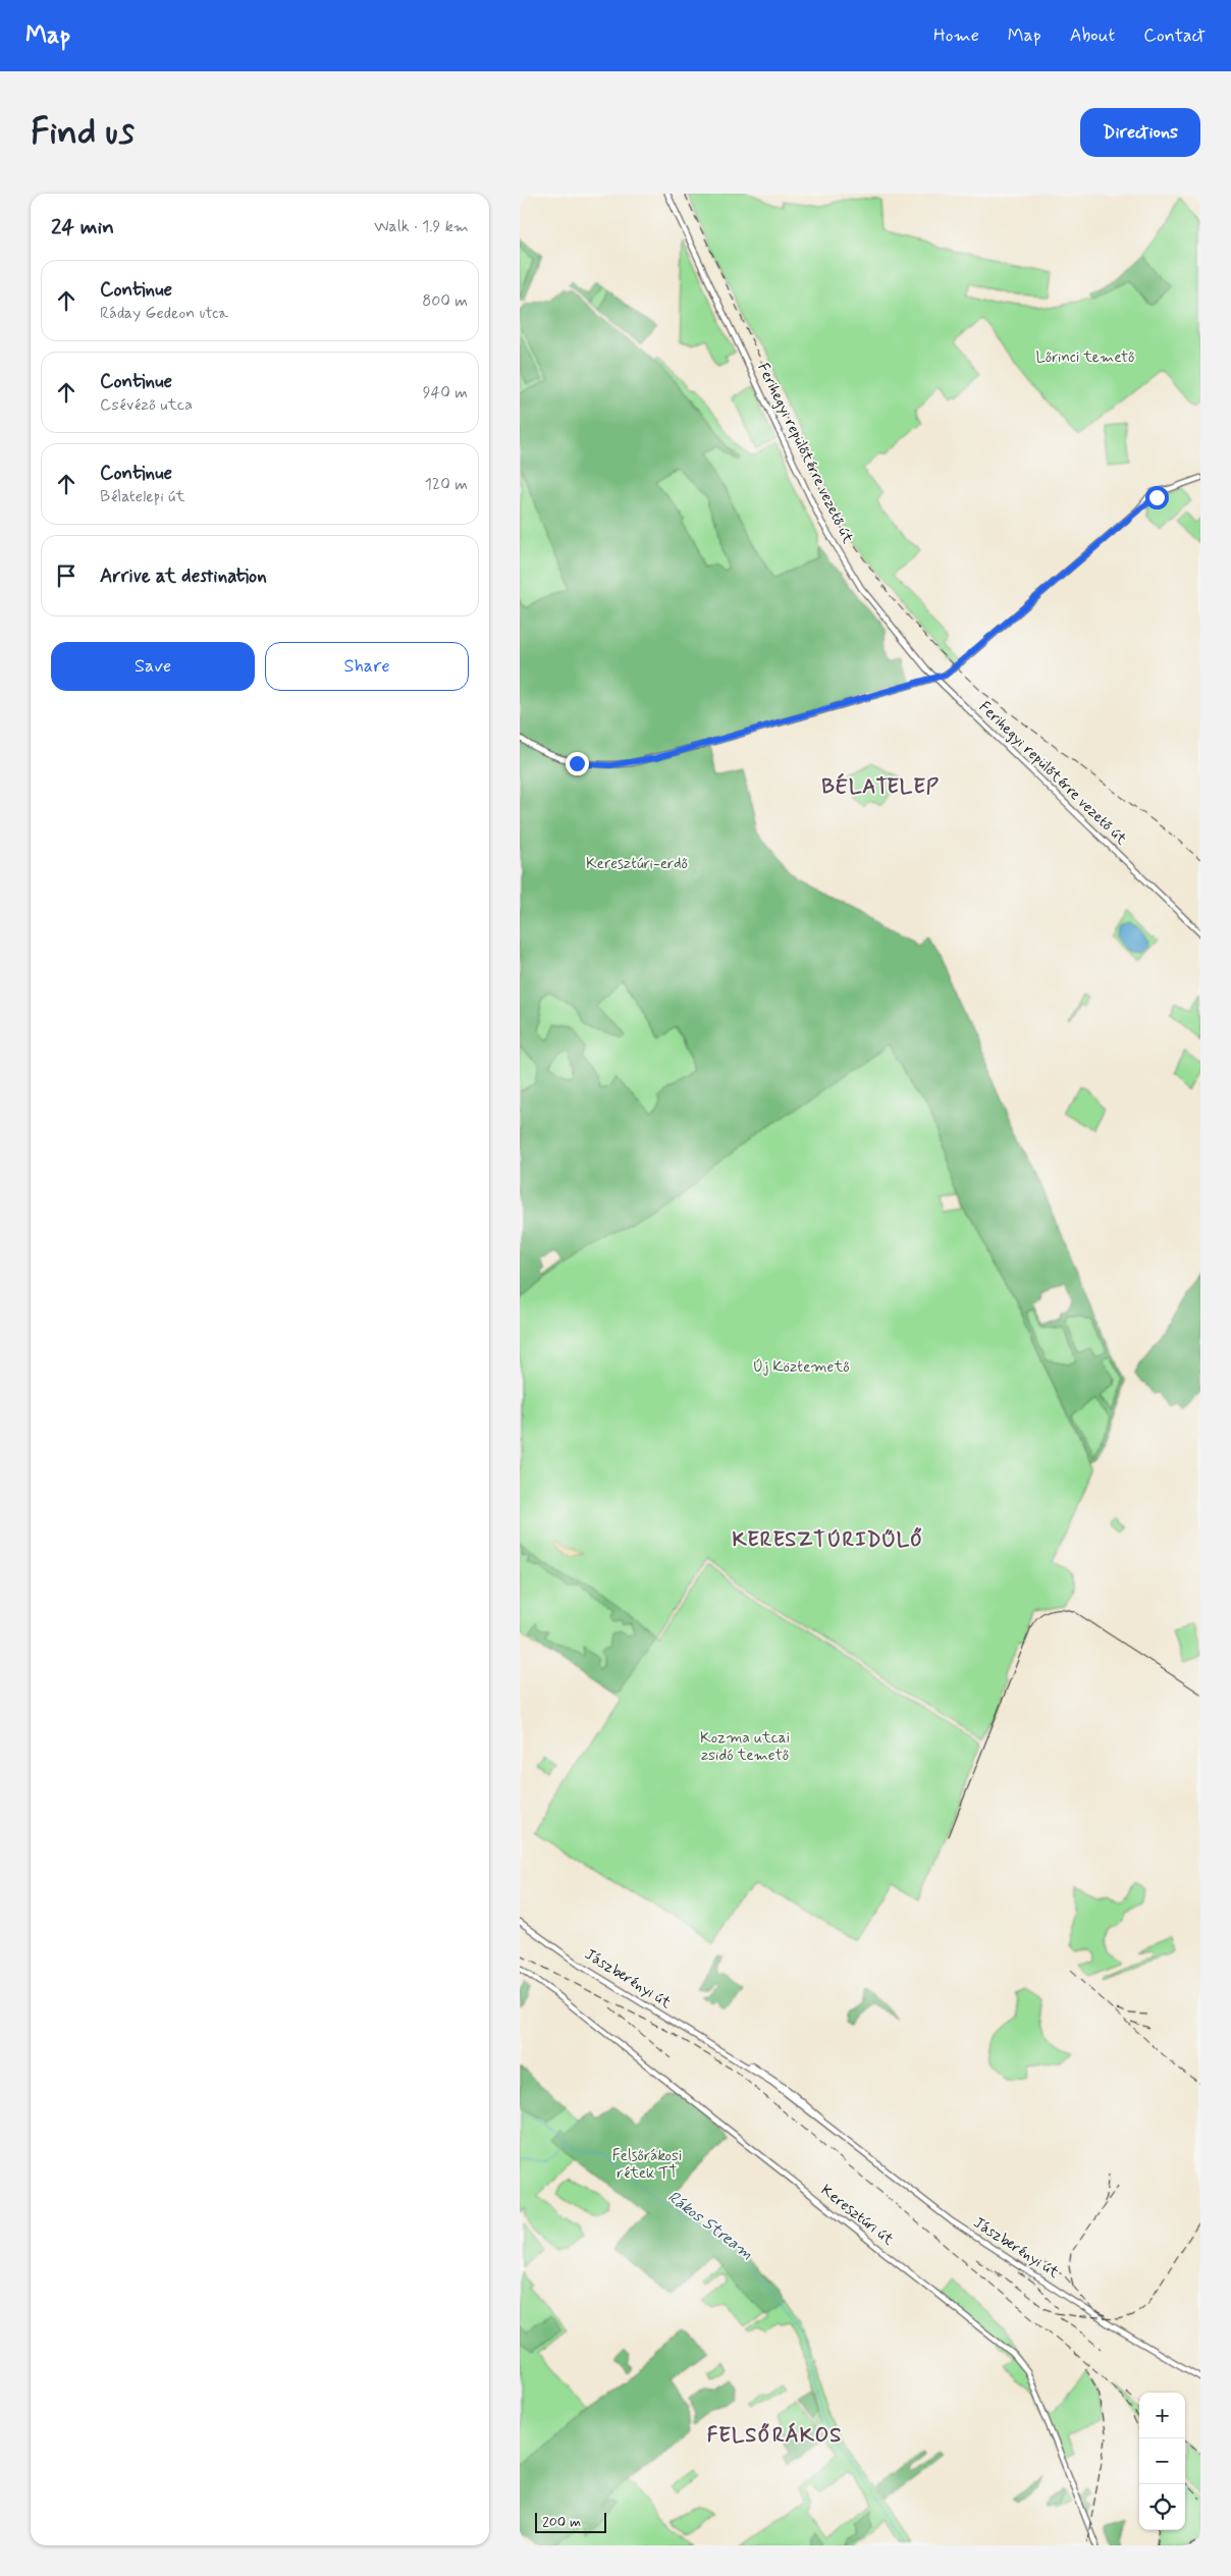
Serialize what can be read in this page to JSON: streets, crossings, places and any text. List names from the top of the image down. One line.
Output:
{"streets":{"main road":["Ferihegyi repülőtérre vezető út","Jászberényi út","Keresztúri út"]},"districts":["BÉLATELEP","KERESZTÚRIDŰLŐ","FELSŐRÁKOS"],"water":["Rákos Stream"],"parks":["Lőrinci temető","Keresztúri-erdő","Új Köztemető","Kozma utcai zsidó temető","Felsőrákosi rétek TT"],"scale_bar":"200 m","page":{"header":"Map","nav":["Home","Map","About","Contact"],"buttons":["Directions",["Save","Share"]],"title":"Find us","heading":["24 min","Walk · 1.9 km"],"list":[["Continue","Ráday Gedeon utca","800 m"],["Continue","Csévéző utca","940 m"],["Continue","Bélatelepi út","120 m"],"Arrive at destination"],"map_buttons":["+","−"],"scale":"200 m"}}
